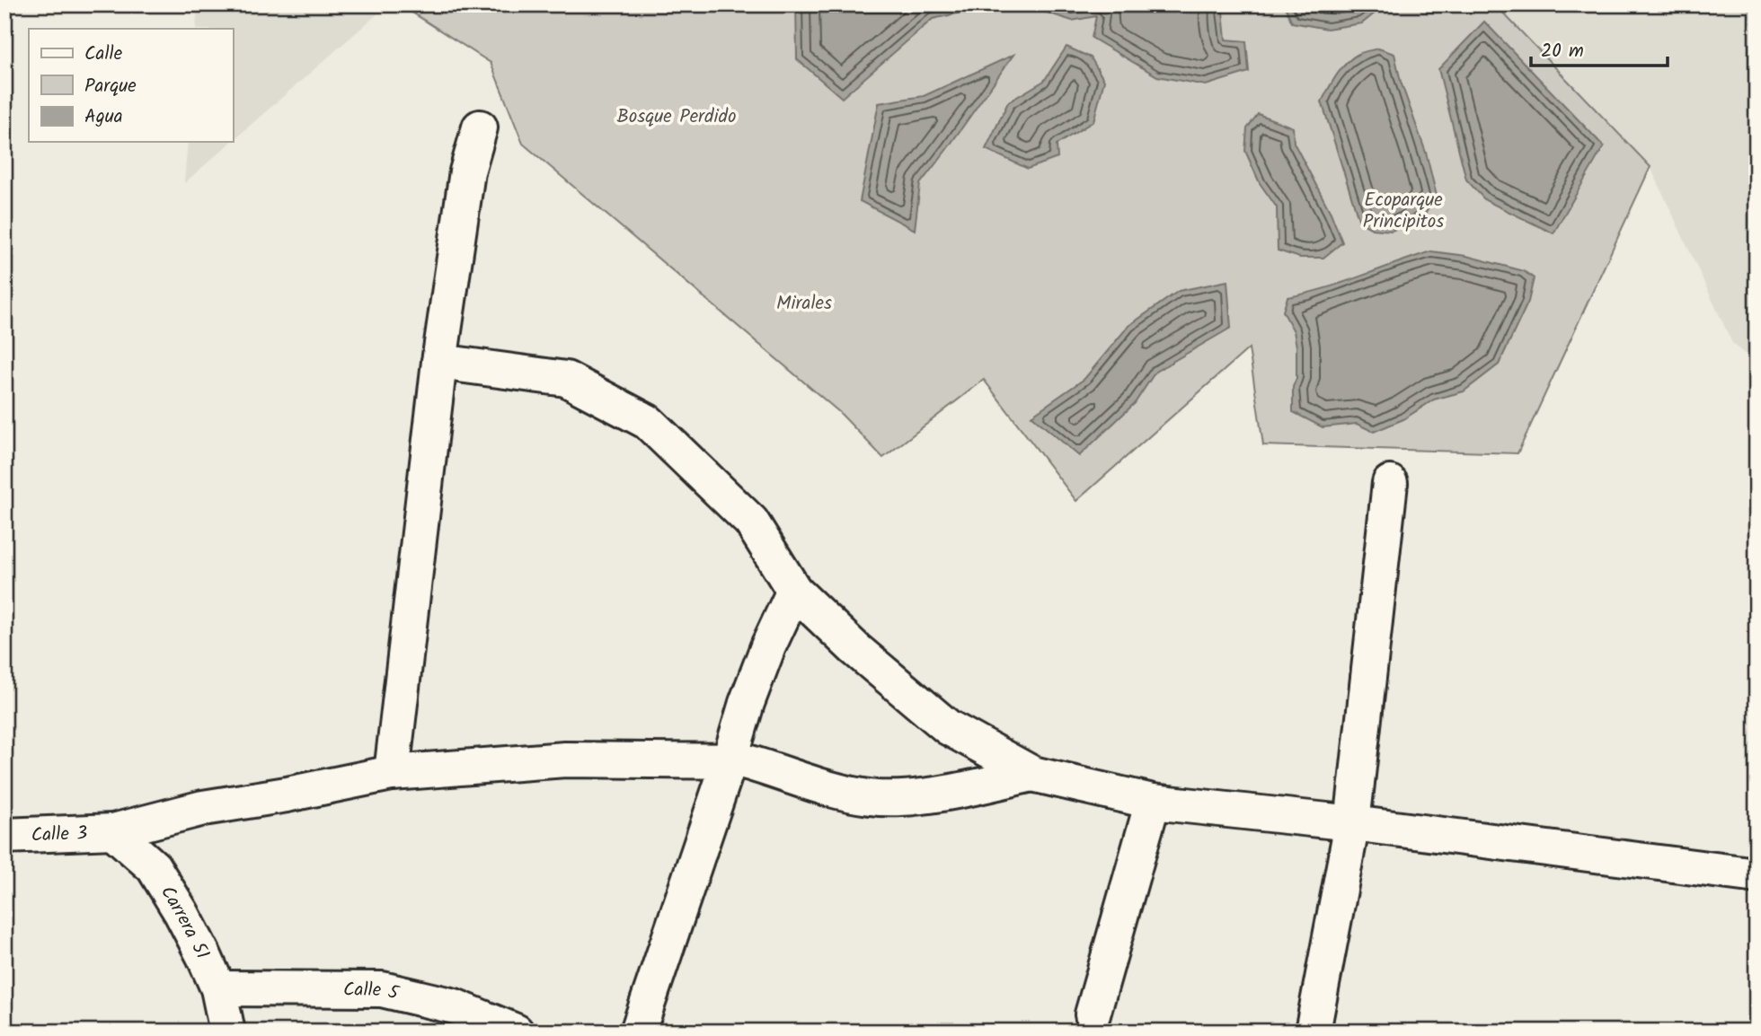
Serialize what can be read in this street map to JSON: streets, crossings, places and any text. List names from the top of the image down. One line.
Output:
{"streets":{"street":["Calle 3","Carrera 51","Calle 5"]},"crossings":[["Calle 3","Carrera 51"],["Carrera 51","Calle 5"]],"parks":["Bosque Perdido","Ecoparque Principitos","Mirales"],"legend":["Calle","Parque","Agua"],"scale_bar":"20 m"}
